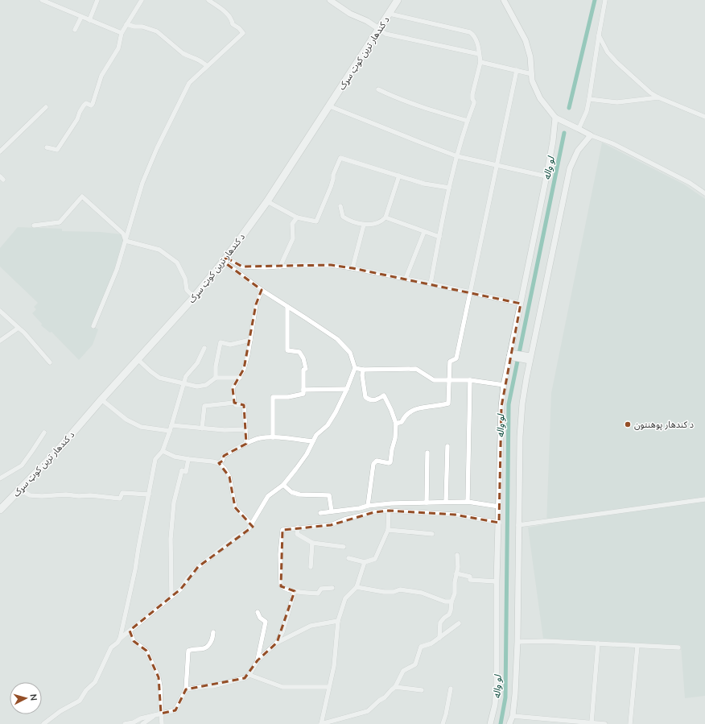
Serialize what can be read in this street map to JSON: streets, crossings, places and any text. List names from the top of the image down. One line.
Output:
{"streets":{"main road":["د کندهار ترين کوټ سړک"]},"water":["لو واله"],"places":["د کندهار پوهنتون"],"north":"right"}
